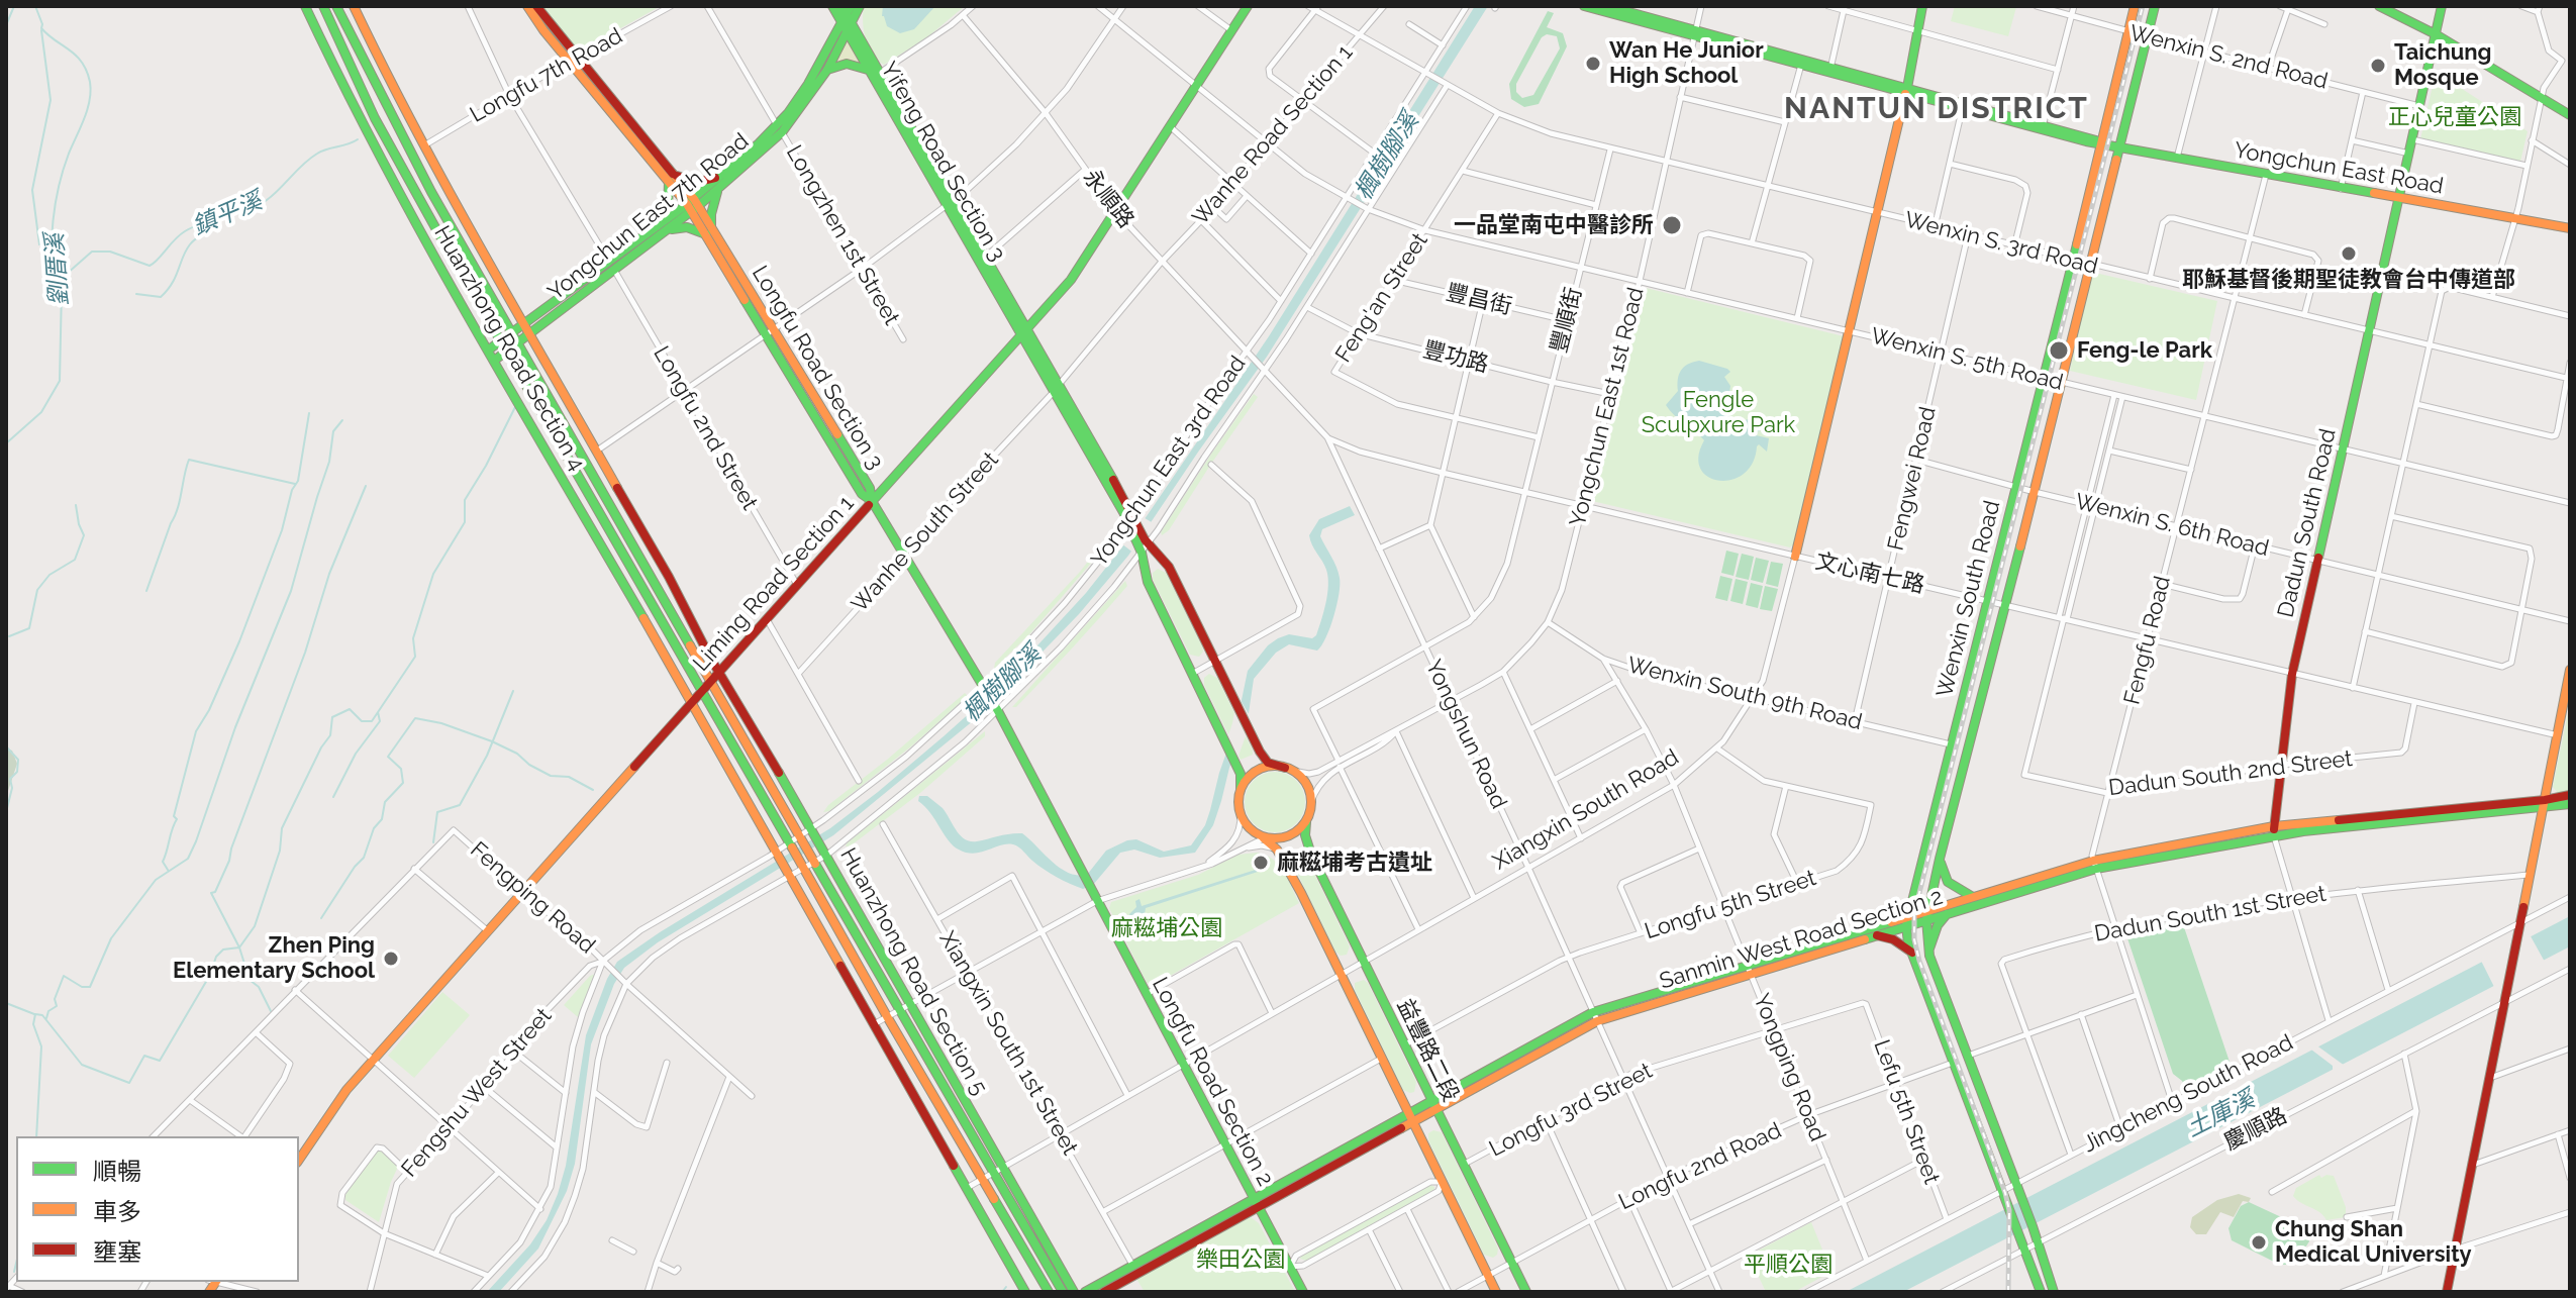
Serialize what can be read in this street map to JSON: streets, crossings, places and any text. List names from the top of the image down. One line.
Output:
{"streets":{"street":["Wenxin S. 2nd Road","Longfu 7th Road","Wanhe Road Section 1","Yifeng Road Section 3","Yongchun East Road","永順路","Yongchun East 7th Road","Longzhen 1st Street","Wenxin S. 3rd Road","Feng'an Street","豐昌街","豐順街","Huanzhong Road Section 4","豐功路","Wenxin S. 5th Road","Longfu Road Section 3","Yongchun East 1st Road","Longfu 2nd Street","Yongchun East 3rd Road","Fengwei Road","Dadun South Road","Wenxin S. 6th Road","Wanhe South Street","文心南七路","Liming Road Section 1","Wenxin South Road","Fengfu Road","Wenxin South 9th Road","Yongshun Road","Dadun South 2nd Street","Xiangxin South Road","Fengping Road","Longfu 5th Street","Dadun South 1st Street","Sanmin West Road Section 2","Huanzhong Road Section 5","Xiangxin South 1st Street","益豐路二段","Yongping Road","Longfu Road Section 2","Fengshu West Street","Jingcheng South Road","Longfu 3rd Street","Lefu 5th Street","慶順路","Longfu 2nd Road"]},"crossings":[["Wenxin S. 2nd Road","Dadun South Road"],["Wenxin S. 2nd Road","Wenxin South Road"],["Longfu 7th Road","Huanzhong Road Section 4"],["Longfu 7th Road","Longfu Road Section 3"],["Longfu 7th Road","Longfu 2nd Street"],["Wanhe Road Section 1","永順路"],["Wanhe Road Section 1","Wenxin S. 5th Road"],["Wanhe Road Section 1","Wanhe South Street"],["Yifeng Road Section 3","Yongchun East 7th Road"],["Yifeng Road Section 3","Liming Road Section 1"],["Yongchun East Road","Yongchun East 1st Road"],["Yongchun East Road","Dadun South Road"],["Yongchun East Road","Wenxin South Road"],["Yongchun East Road","Fengfu Road"],["Yongchun East Road","Xiangxin South Road"],["永順路","Yongchun East 3rd Road"],["永順路","Wanhe South Street"],["永順路","Liming Road Section 1"],["永順路","Yongshun Road"],["Yongchun East 7th Road","Longzhen 1st Street"],["Yongchun East 7th Road","Huanzhong Road Section 4"],["Yongchun East 7th Road","Longfu Road Section 3"],["Yongchun East 7th Road","Longfu 2nd Street"],["Wenxin S. 3rd Road","Feng'an Street"],["Wenxin S. 3rd Road","豐順街"],["Wenxin S. 3rd Road","Yongchun East 1st Road"],["Wenxin S. 3rd Road","Yongchun East 3rd Road"],["Wenxin S. 3rd Road","Fengwei Road"],["Wenxin S. 3rd Road","Dadun South Road"],["Wenxin S. 3rd Road","Wenxin South Road"],["Wenxin S. 3rd Road","Fengfu Road"],["Wenxin S. 3rd Road","Xiangxin South Road"],["Feng'an Street","豐昌街"],["Feng'an Street","豐功路"],["Feng'an Street","Wenxin S. 5th Road"],["豐昌街","豐順街"],["豐順街","豐功路"],["豐順街","Wenxin S. 5th Road"],["豐順街","文心南七路"],["Huanzhong Road Section 4","Liming Road Section 1"],["Huanzhong Road Section 4","Huanzhong Road Section 5"],["豐功路","Yongchun East 1st Road"],["Wenxin S. 5th Road","Yongchun East 1st Road"],["Wenxin S. 5th Road","Yongchun East 3rd Road"],["Wenxin S. 5th Road","Fengwei Road"],["Wenxin S. 5th Road","Dadun South Road"],["Wenxin S. 5th Road","Liming Road Section 1"],["Wenxin S. 5th Road","Wenxin South Road"],["Wenxin S. 5th Road","Fengfu Road"],["Wenxin S. 5th Road","Xiangxin South Road"],["Longfu Road Section 3","Liming Road Section 1"],["Yongchun East 1st Road","文心南七路"],["Yongchun East 1st Road","Wenxin South 9th Road"],["Yongchun East 1st Road","Yongshun Road"],["Yongchun East 1st Road","益豐路二段"],["Longfu 2nd Street","Liming Road Section 1"],["Yongchun East 3rd Road","Fengping Road"],["Yongchun East 3rd Road","Huanzhong Road Section 5"],["Yongchun East 3rd Road","Fengshu West Street"],["Fengwei Road","Wenxin S. 6th Road"],["Fengwei Road","文心南七路"],["Fengwei Road","Wenxin South 9th Road"],["Dadun South Road","Wenxin S. 6th Road"],["Dadun South Road","文心南七路"],["Dadun South Road","Dadun South 2nd Street"],["Dadun South Road","Dadun South 1st Street"],["Dadun South Road","Sanmin West Road Section 2"],["Dadun South Road","Jingcheng South Road"],["Wenxin S. 6th Road","Wenxin South Road"],["Wenxin S. 6th Road","Fengfu Road"],["文心南七路","Wenxin South Road"],["文心南七路","Fengfu Road"],["文心南七路","Yongshun Road"],["文心南七路","Dadun South 2nd Street"],["文心南七路","Xiangxin South Road"],["Liming Road Section 1","Fengping Road"],["Liming Road Section 1","Huanzhong Road Section 5"],["Wenxin South Road","Wenxin South 9th Road"],["Wenxin South Road","Sanmin West Road Section 2"],["Wenxin South Road","Jingcheng South Road"],["Wenxin South Road","慶順路"],["Wenxin South Road","Longfu 2nd Road"],["Fengfu Road","Dadun South 2nd Street"],["Fengfu Road","Dadun South 1st Street"],["Fengfu Road","Sanmin West Road Section 2"],["Fengfu Road","Jingcheng South Road"],["Wenxin South 9th Road","Xiangxin South Road"],["Wenxin South 9th Road","Yongping Road"],["Yongshun Road","Xiangxin South Road"],["Yongshun Road","Longfu 5th Street"],["Yongshun Road","Sanmin West Road Section 2"],["Yongshun Road","Longfu 3rd Street"],["Yongshun Road","Longfu 2nd Road"],["Xiangxin South Road","Longfu 5th Street"],["Xiangxin South Road","Huanzhong Road Section 5"],["Xiangxin South Road","Xiangxin South 1st Street"],["Xiangxin South Road","益豐路二段"],["Xiangxin South Road","Yongping Road"],["Xiangxin South Road","Longfu Road Section 2"],["Fengping Road","Fengshu West Street"],["Longfu 5th Street","益豐路二段"],["Longfu 5th Street","Yongping Road"],["Dadun South 1st Street","Jingcheng South Road"],["Sanmin West Road Section 2","Xiangxin South 1st Street"],["Sanmin West Road Section 2","益豐路二段"],["Sanmin West Road Section 2","Yongping Road"],["Sanmin West Road Section 2","Longfu Road Section 2"],["益豐路二段","Longfu 3rd Street"],["益豐路二段","Longfu 2nd Road"],["Yongping Road","Jingcheng South Road"],["Yongping Road","Longfu 3rd Street"],["Yongping Road","Longfu 2nd Road"],["Jingcheng South Road","Lefu 5th Street"],["Longfu 3rd Street","Lefu 5th Street"],["Lefu 5th Street","Longfu 2nd Road"]],"districts":["NANTUN DISTRICT"],"water":["楓樹腳溪","鎮平溪","劉厝溪","土庫溪"],"parks":["正心兒童公園","Fengle Sculpxure Park","麻糍埔公園","樂田公園","平順公園"],"places":["Wan He Junior High School","Taichung Mosque","一品堂南屯中醫診所","耶穌基督後期聖徒教會台中傳道部","Feng-le Park","麻糍埔考古遺址","Zhen Ping Elementary School","Chung Shan Medical University"],"legend":["順暢","車多","壅塞"]}
